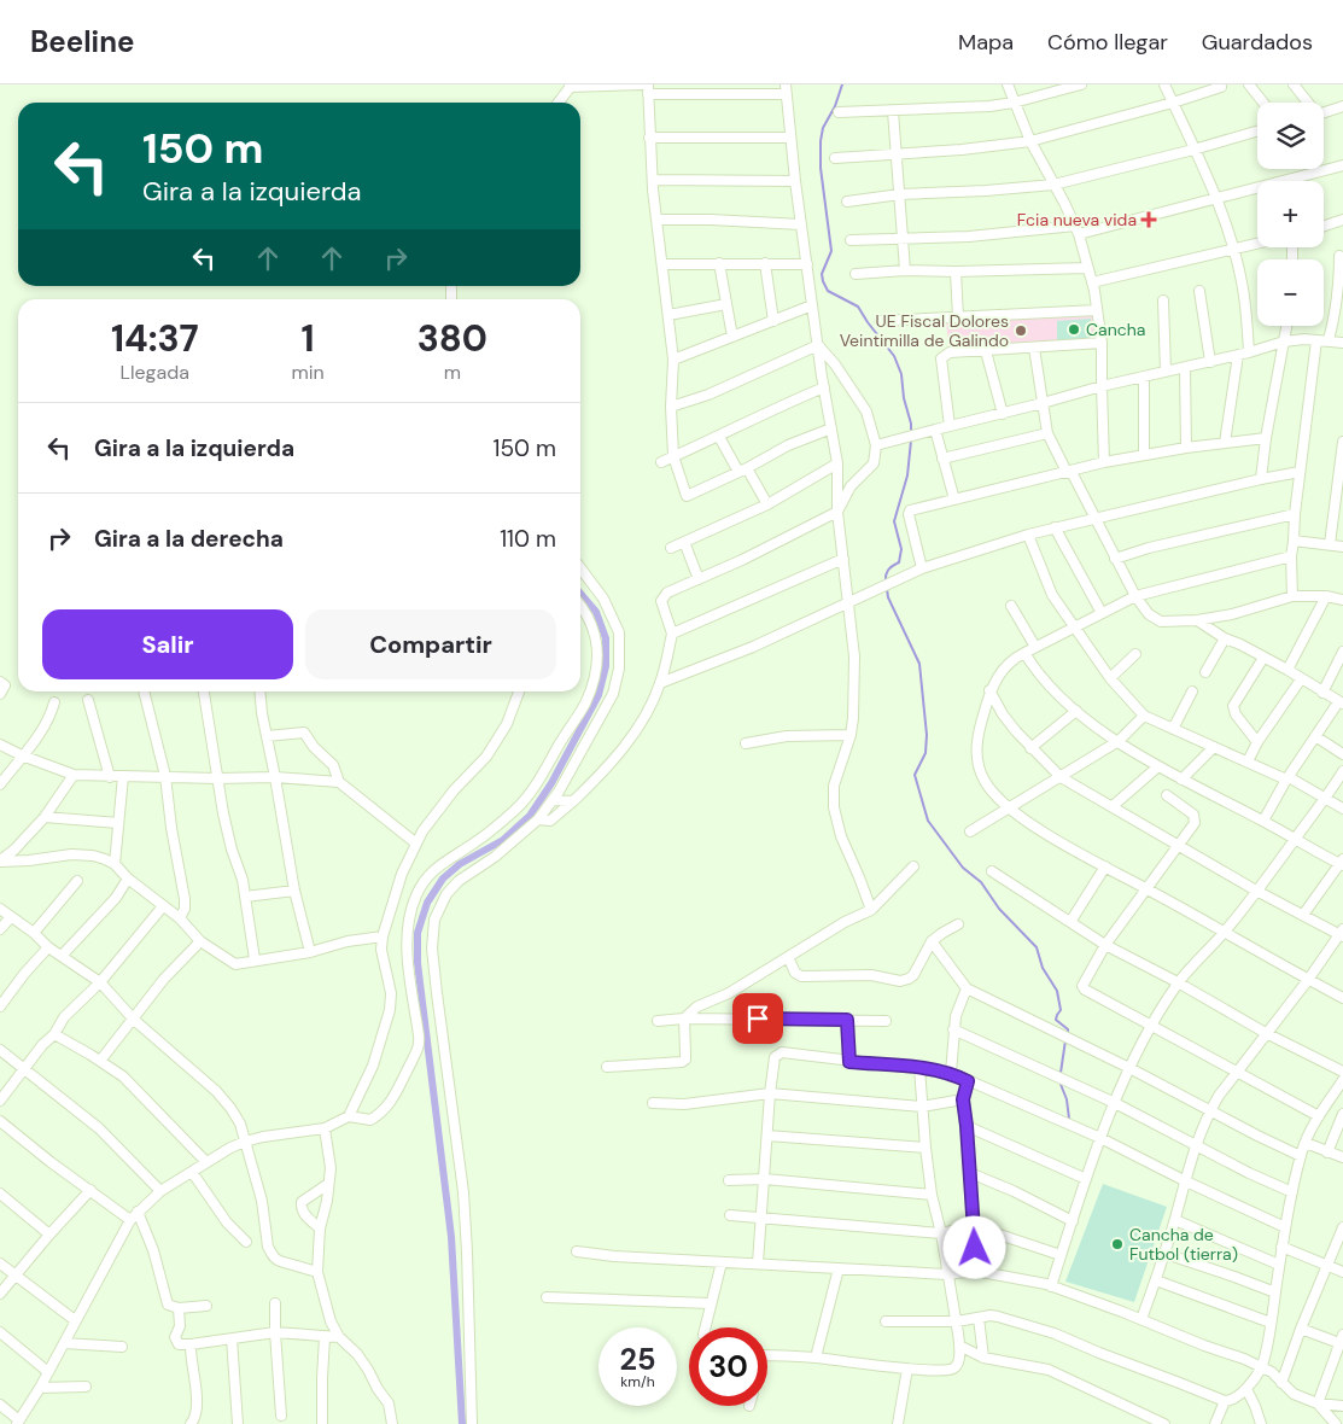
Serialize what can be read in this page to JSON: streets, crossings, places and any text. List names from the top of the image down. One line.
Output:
{"places":{"health":["Fcia nueva vida"],"other":["Cancha","UE Fiscal Dolores Veintimilla de Galindo","Cancha de Futbol (tierra)"]},"page":{"header":"Beeline","nav":["Mapa","Cómo llegar","Guardados"],"map_buttons":["+","−"],"turn":["150 m","Gira a la izquierda"],"eta":["14:37","Llegada","1","min","380","m"],"list":[{"name":"Gira a la izquierda","value":"150 m"},{"name":"Gira a la derecha","value":"110 m"}],"buttons":["Salir","Compartir"],"speed":"25 km/h","limit":"30"}}
